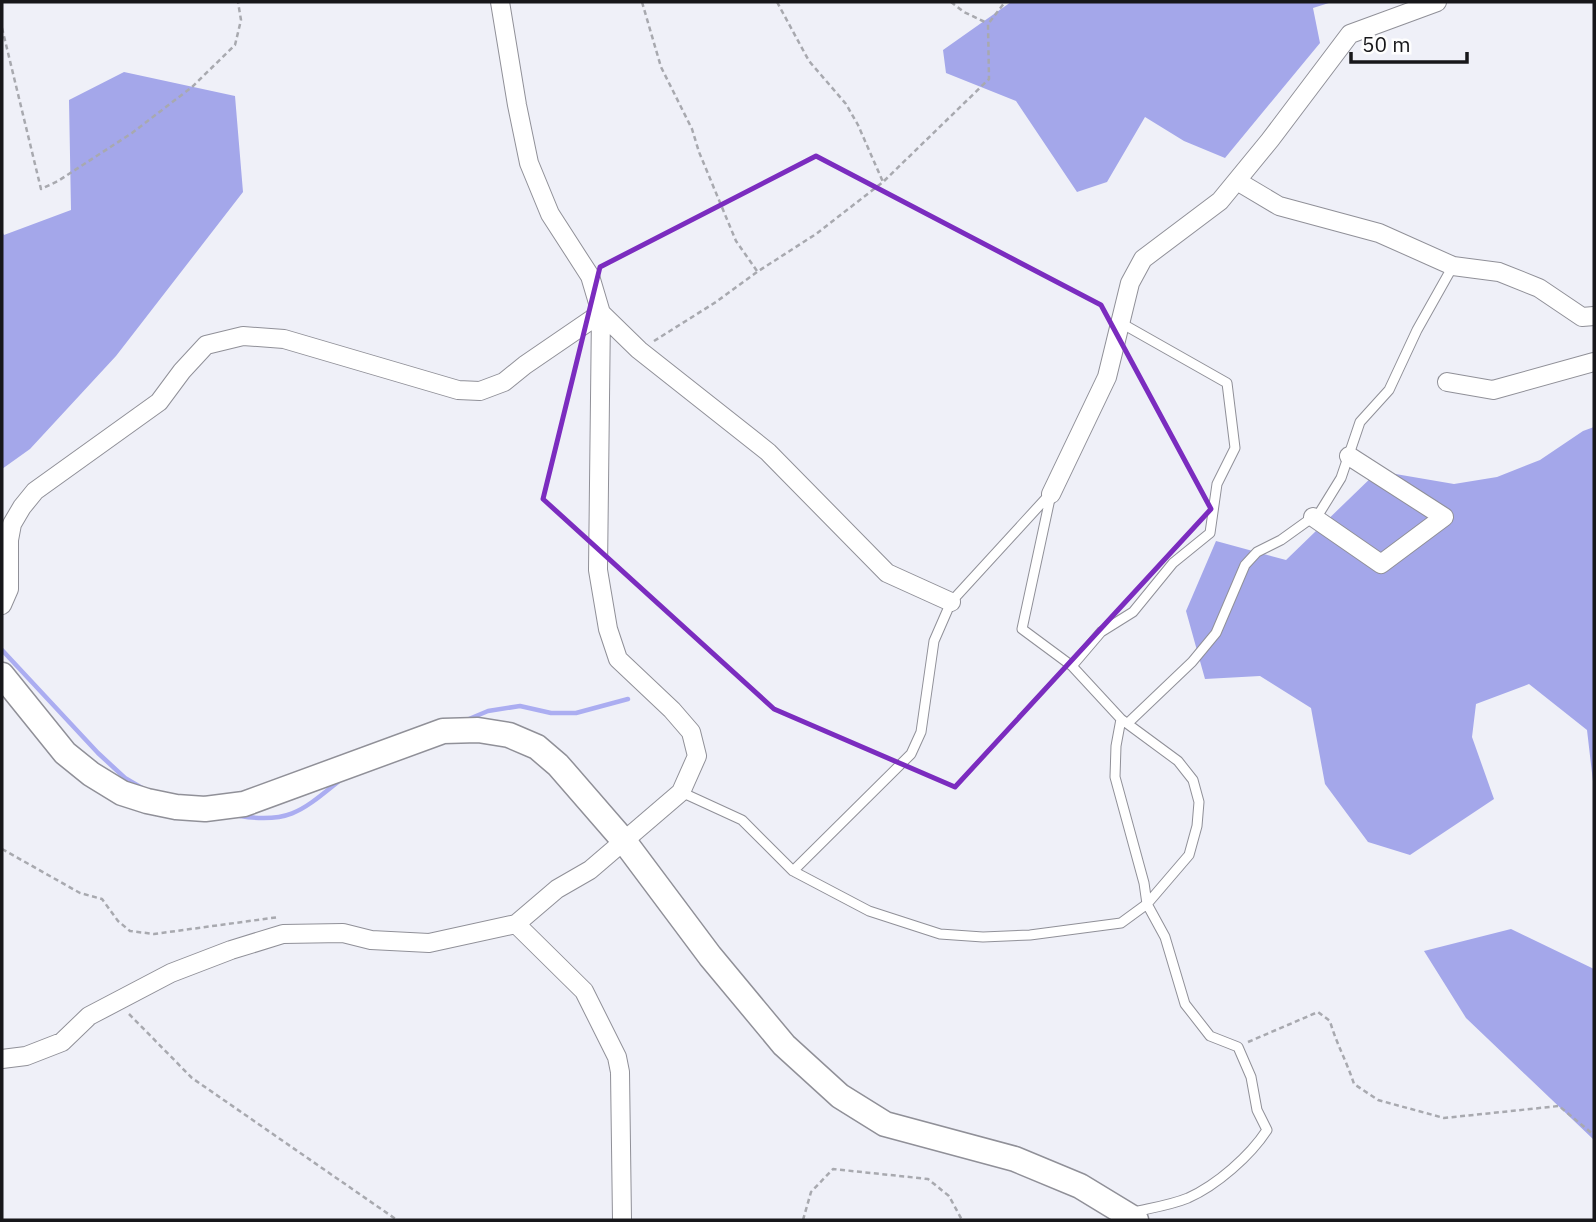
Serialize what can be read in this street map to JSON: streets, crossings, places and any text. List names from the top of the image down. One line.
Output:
{"scale_bar":"50 m"}
